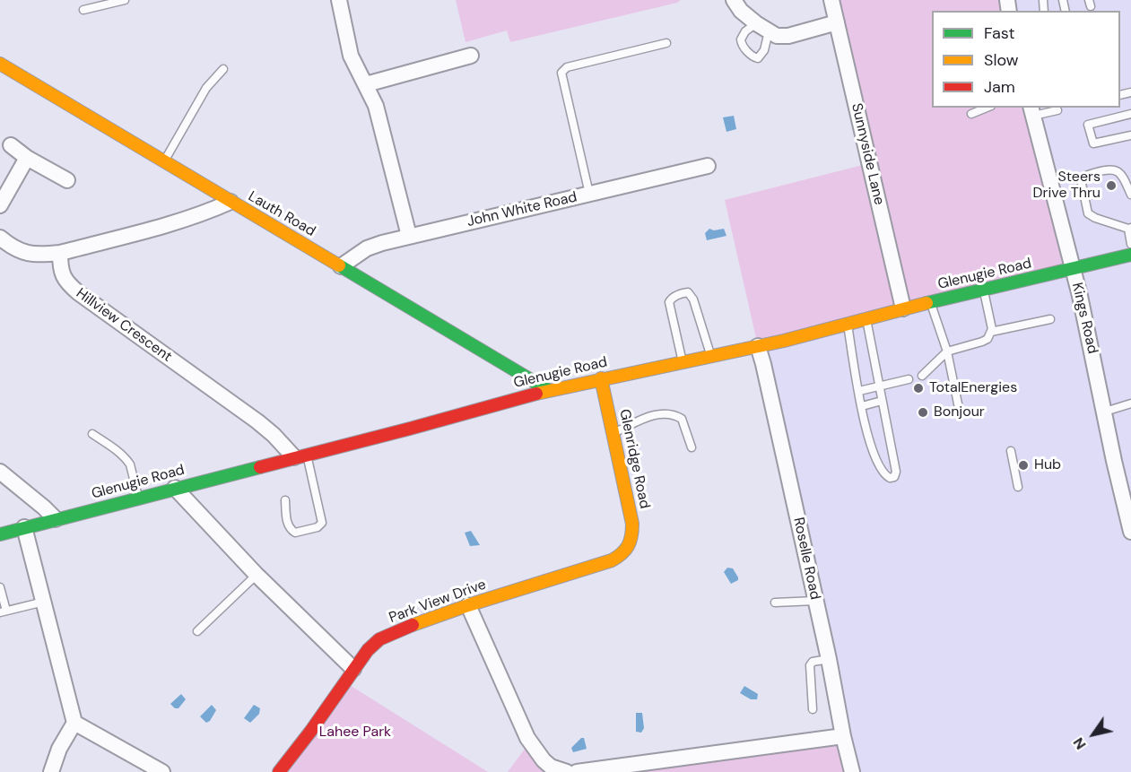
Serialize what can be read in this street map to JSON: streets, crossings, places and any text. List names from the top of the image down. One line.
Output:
{"streets":{"street":["Sunnyside Lane","John White Road","Lauth Road","Glenugie Road","Kings Road","Hillview Crescent","Glenridge Road","Roselle Road","Park View Drive"]},"crossings":[["Sunnyside Lane","Glenugie Road"],["John White Road","Lauth Road"],["Lauth Road","Glenugie Road"],["Glenugie Road","Kings Road"],["Glenugie Road","Hillview Crescent"],["Glenugie Road","Glenridge Road"],["Glenugie Road","Roselle Road"],["Glenridge Road","Park View Drive"]],"parks":["Lahee Park"],"places":["Steers Drive Thru","TotalEnergies","Bonjour","Hub"],"legend":["Fast","Slow","Jam"],"north":"bottom left"}
